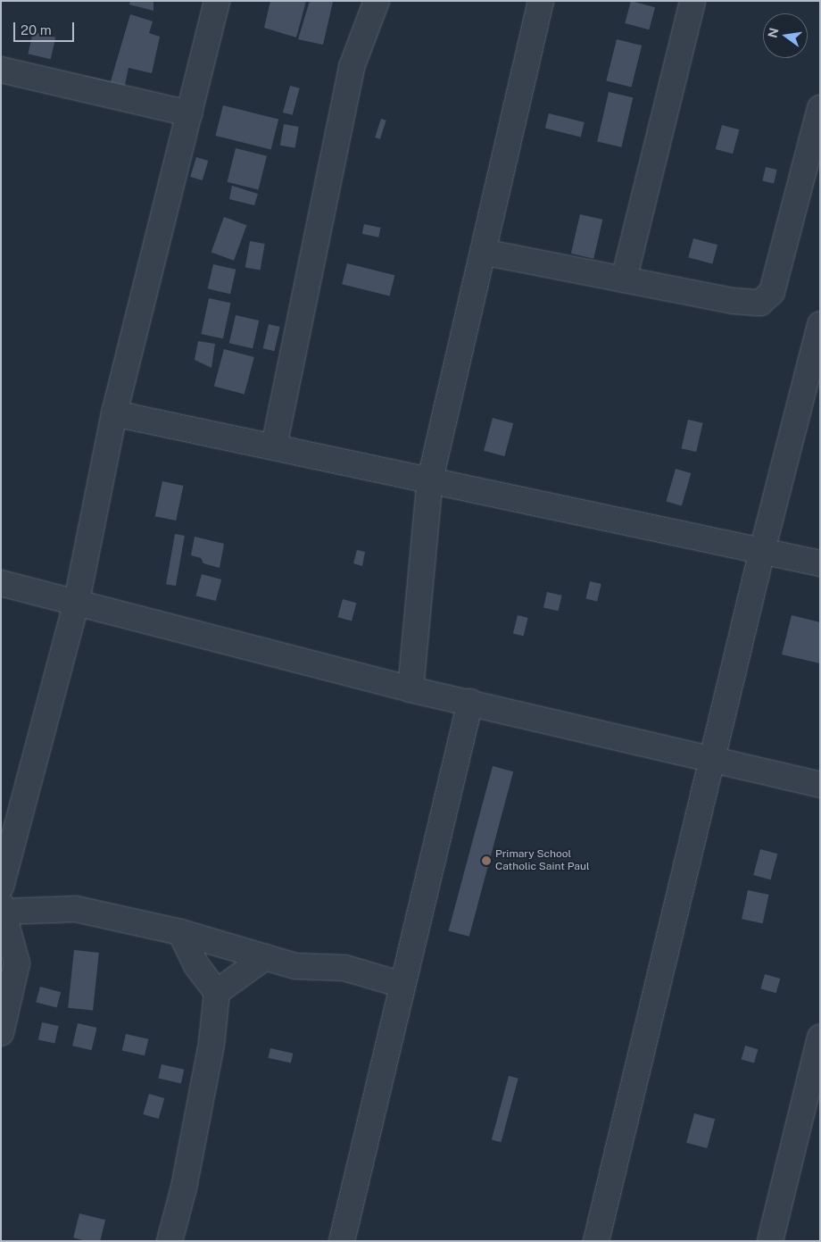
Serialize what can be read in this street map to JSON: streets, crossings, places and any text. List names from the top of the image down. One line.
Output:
{"places":["Primary School Catholic Saint Paul"],"scale_bar":"20 m","north":"left"}
